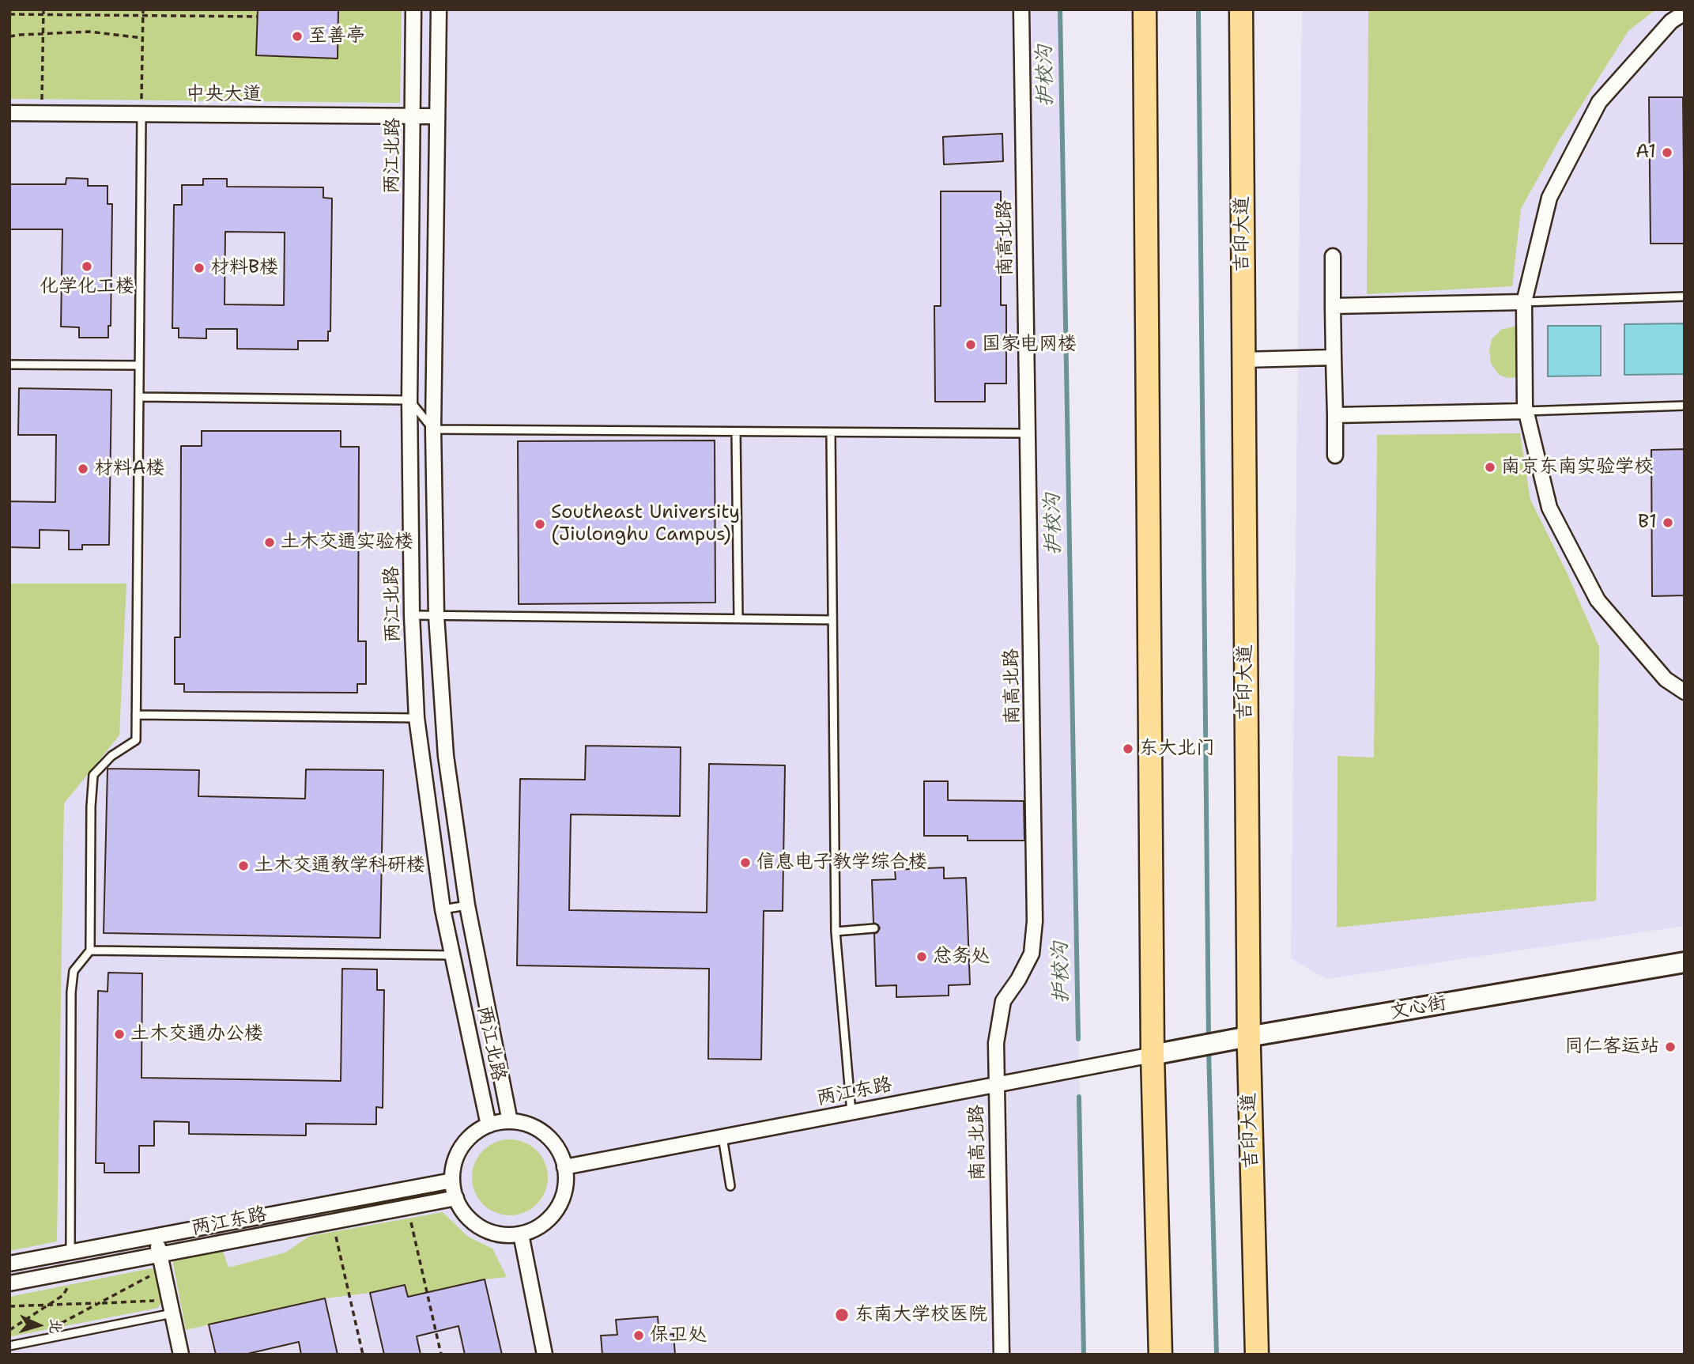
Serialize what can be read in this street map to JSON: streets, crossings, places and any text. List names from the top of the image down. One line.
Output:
{"streets":{"main road":["吉印大道"],"street":["中央大道","两江北路","南高北路","文心街","两江东路"]},"crossings":[["中央大道","两江北路"],["两江北路","两江东路"],["吉印大道","文心街"],["南高北路","两江东路"],["文心街","两江东路"]],"water":["护校沟"],"places":["至善亭","A1","化学化工楼","材料B楼","国家电网楼","南京东南实验学校","材料A楼","B1","Southeast University (Jiulonghu Campus)","土木交通实验楼","东大北门","信息电子教学综合楼","土木交通教学科研楼","总务处","土木交通办公楼","同仁客运站","东南大学校医院","保卫处"],"north":"right"}
